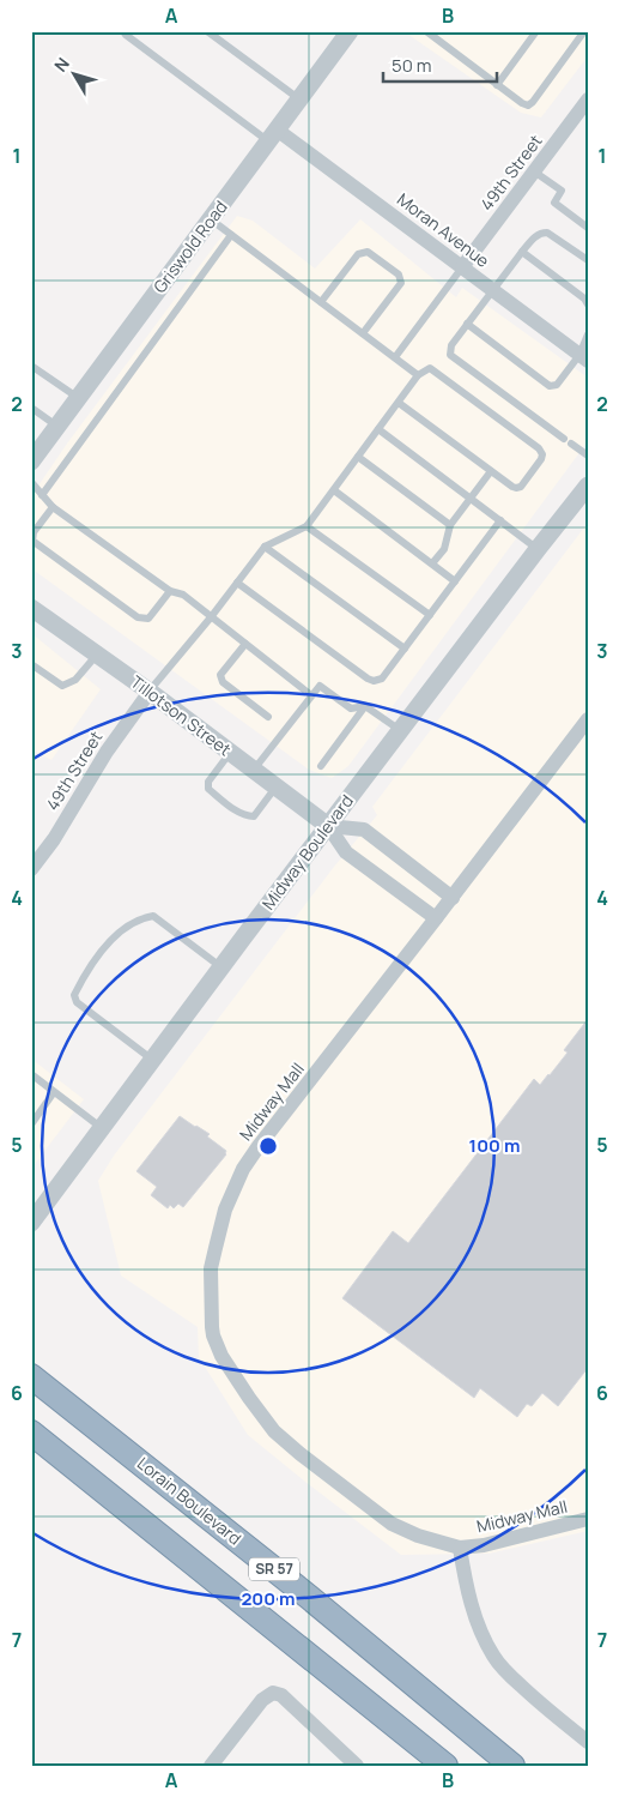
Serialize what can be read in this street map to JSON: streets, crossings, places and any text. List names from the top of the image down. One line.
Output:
{"streets":{"highway":["Lorain Boulevard","SR 57"],"street":["49th Street","Moran Avenue","Griswold Road","Tillotson Street","Midway Boulevard","Midway Mall"]},"crossings":[["49th Street","Moran Avenue"],["49th Street","Tillotson Street"],["Moran Avenue","Griswold Road"],["Tillotson Street","Midway Boulevard"],["Tillotson Street","Midway Mall"]],"scale_bar":"50 m","north":"top left","grid":{"columns":["A","B"],"rows":["1","2","3","4","5","6","7"]},"rings":["100 m","200 m"]}
